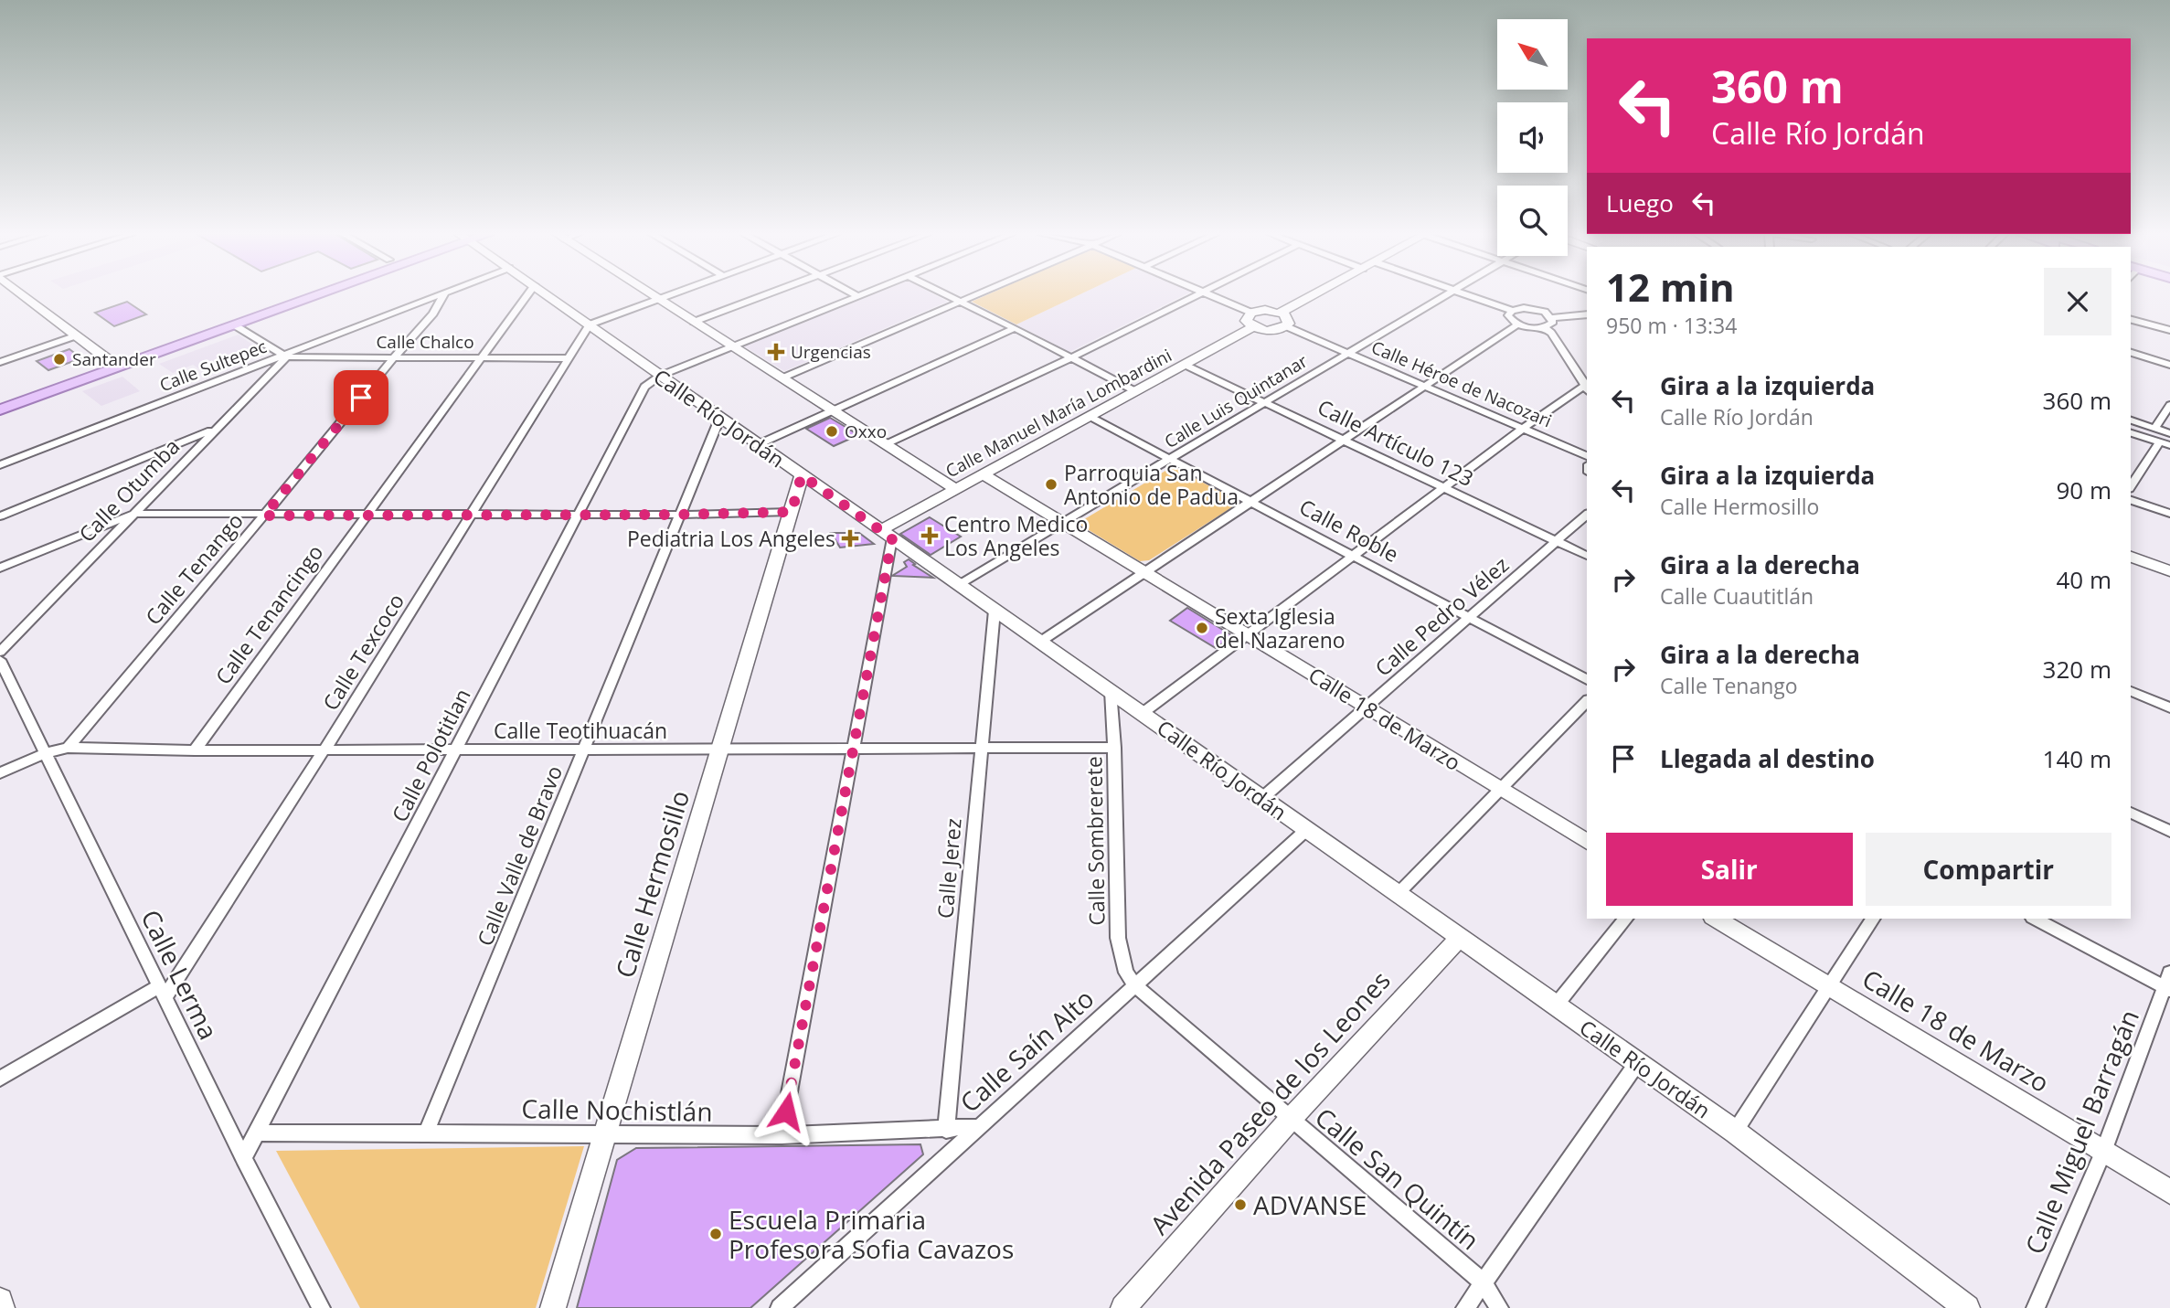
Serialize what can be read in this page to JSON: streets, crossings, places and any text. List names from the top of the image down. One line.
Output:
{"streets":{"street":["Calle Chalco","Calle Sultepec","Calle Héroe de Nacozari","Calle Luis Quintanar","Calle Manuel María Lombardini","Calle Río Jordán","Calle Artículo 123","Calle Otumba","Calle Roble","Calle Tenango","Calle Tenancingo","Calle Pedro Vélez","Calle Texcoco","Calle 18 de Marzo","Calle Teotihuacán","Calle Polotitlan","Calle Sombrerete","Calle Valle de Bravo","Calle Jerez","Calle Hermosillo","Calle Lerma","Calle Saín Alto","Avenida Paseo de los Leones","Calle Nochistlán","Calle Miguel Barragán","Calle San Quintín"]},"crossings":[["Calle Chalco","Calle Sultepec"],["Calle Chalco","Calle Otumba"],["Calle Chalco","Calle Tenango"],["Calle Chalco","Calle Tenancingo"],["Calle Chalco","Calle Texcoco"],["Calle Sultepec","Calle Otumba"],["Calle Héroe de Nacozari","Calle Luis Quintanar"],["Calle Luis Quintanar","Calle Río Jordán"],["Calle Luis Quintanar","Calle Artículo 123"],["Calle Luis Quintanar","Calle Roble"],["Calle Luis Quintanar","Calle 18 de Marzo"],["Calle Manuel María Lombardini","Calle Río Jordán"],["Calle Manuel María Lombardini","Calle Artículo 123"],["Calle Manuel María Lombardini","Calle Roble"],["Calle Manuel María Lombardini","Calle 18 de Marzo"],["Calle Río Jordán","Calle Pedro Vélez"],["Calle Río Jordán","Calle Texcoco"],["Calle Río Jordán","Calle Polotitlan"],["Calle Río Jordán","Calle Sombrerete"],["Calle Río Jordán","Calle Valle de Bravo"],["Calle Río Jordán","Calle Jerez"],["Calle Río Jordán","Calle Hermosillo"],["Calle Río Jordán","Calle Saín Alto"],["Calle Río Jordán","Avenida Paseo de los Leones"],["Calle Artículo 123","Calle Pedro Vélez"],["Calle Roble","Calle Pedro Vélez"],["Calle Tenango","Calle Teotihuacán"],["Calle Tenancingo","Calle Teotihuacán"],["Calle Pedro Vélez","Calle 18 de Marzo"],["Calle Texcoco","Calle Teotihuacán"],["Calle Texcoco","Calle Lerma"],["Calle 18 de Marzo","Calle Miguel Barragán"],["Calle Teotihuacán","Calle Polotitlan"],["Calle Teotihuacán","Calle Sombrerete"],["Calle Teotihuacán","Calle Valle de Bravo"],["Calle Teotihuacán","Calle Jerez"],["Calle Teotihuacán","Calle Hermosillo"],["Calle Teotihuacán","Calle Lerma"],["Calle Polotitlan","Calle Lerma"],["Calle Polotitlan","Calle Nochistlán"],["Calle Sombrerete","Calle Saín Alto"],["Calle Sombrerete","Calle San Quintín"],["Calle Valle de Bravo","Calle Nochistlán"],["Calle Jerez","Calle Nochistlán"],["Calle Hermosillo","Calle Nochistlán"],["Calle Saín Alto","Calle Nochistlán"],["Calle Saín Alto","Calle San Quintín"],["Avenida Paseo de los Leones","Calle San Quintín"]],"places":{"health":["Urgencias","Centro Medico Los Angeles","Pediatria Los Angeles"],"other":["Santander","Oxxo","Parroquia San Antonio de Padua","Sexta Iglesia del Nazareno","ADVANSE","Escuela Primaria Profesora Sofia Cavazos"]},"north":"top left","page":{"turn":["360 m","Calle Río Jordán"],"then":"Luego","heading":["12 min","950 m · 13:34"],"list":[{"name":"Gira a la izquierda","note":"Calle Río Jordán","value":"360 m"},{"name":"Gira a la izquierda","note":"Calle Hermosillo","value":"90 m"},{"name":"Gira a la derecha","note":"Calle Cuautitlán","value":"40 m"},{"name":"Gira a la derecha","note":"Calle Tenango","value":"320 m"},{"name":"Llegada al destino","value":"140 m"}],"buttons":["Salir","Compartir"]}}
